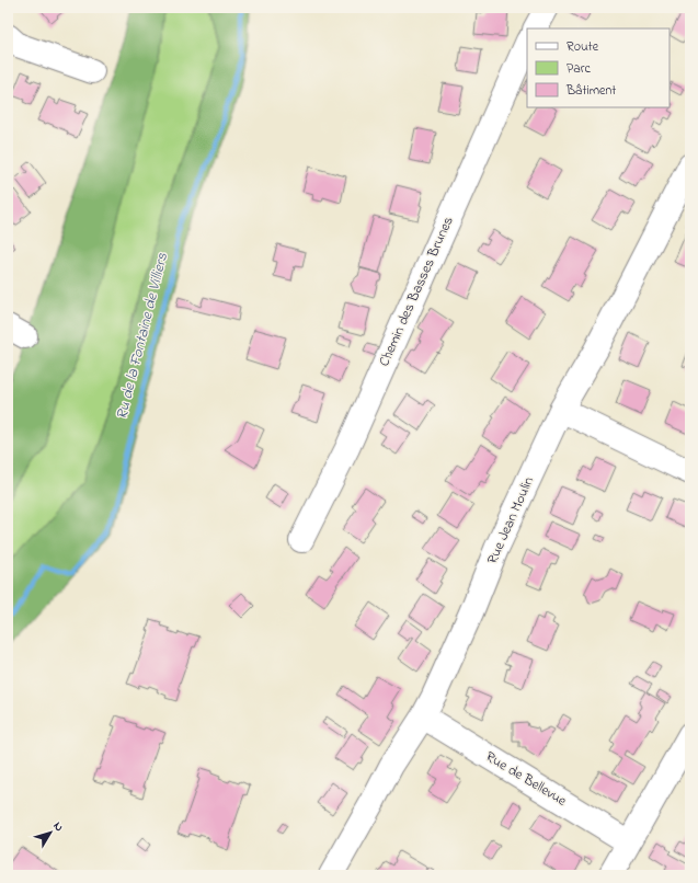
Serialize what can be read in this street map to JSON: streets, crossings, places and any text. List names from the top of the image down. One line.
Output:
{"streets":{"street":["Chemin des Basses Brunes","Rue Jean Moulin","Rue de Bellevue"]},"crossings":[["Rue Jean Moulin","Rue de Bellevue"]],"water":["Ru de la Fontaine de Villiers"],"legend":["Route","Parc","Bâtiment"],"north":"top right"}
